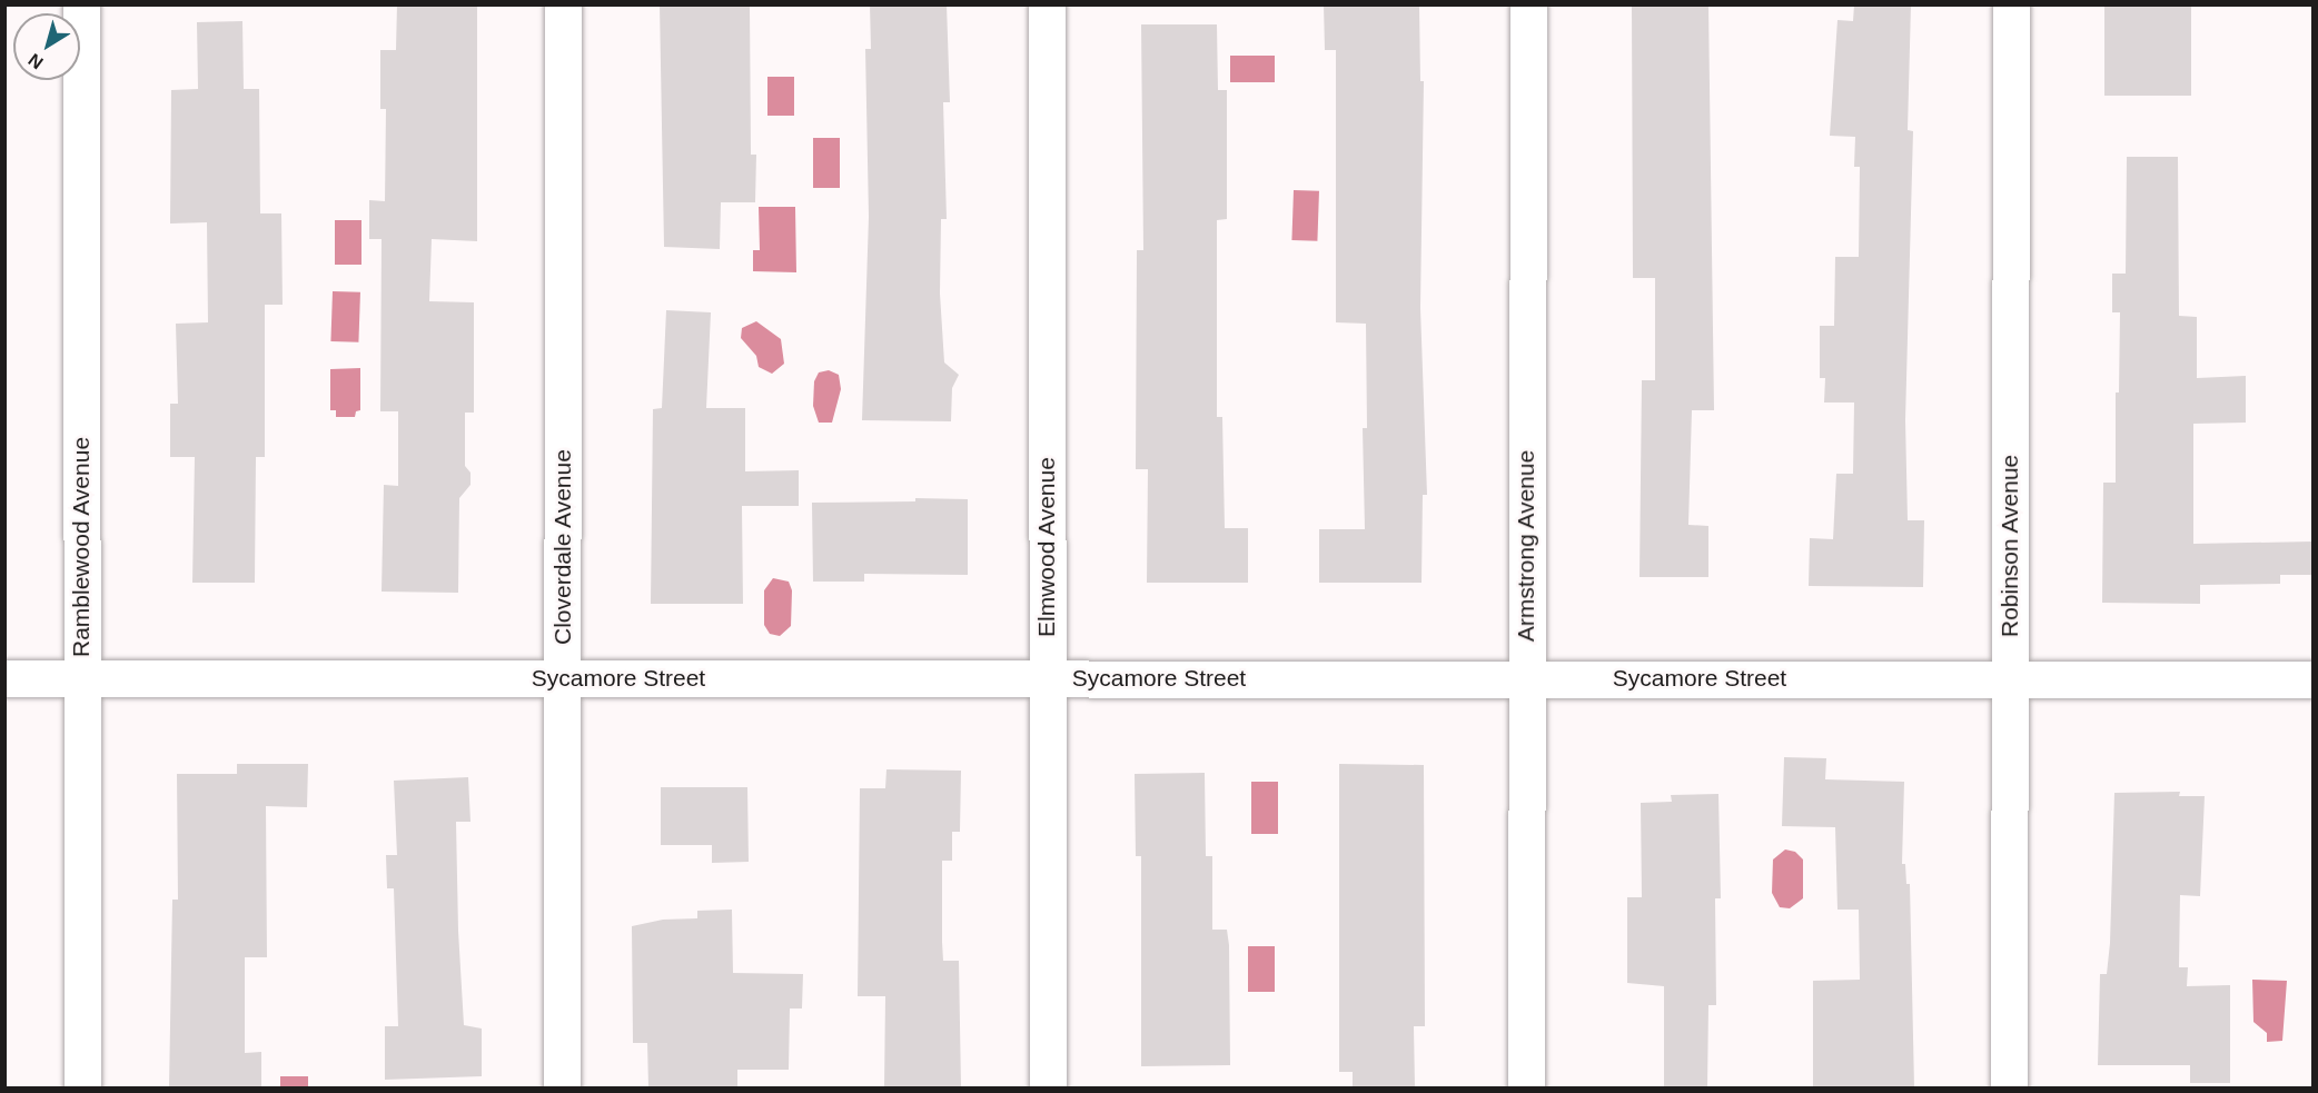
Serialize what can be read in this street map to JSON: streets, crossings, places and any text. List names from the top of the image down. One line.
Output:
{"streets":{"street":["Armstrong Avenue","Robinson Avenue","Ramblewood Avenue","Cloverdale Avenue","Elmwood Avenue","Sycamore Street"]},"crossings":[["Armstrong Avenue","Sycamore Street"],["Robinson Avenue","Sycamore Street"],["Ramblewood Avenue","Sycamore Street"],["Cloverdale Avenue","Sycamore Street"],["Elmwood Avenue","Sycamore Street"]],"north":"bottom left"}
